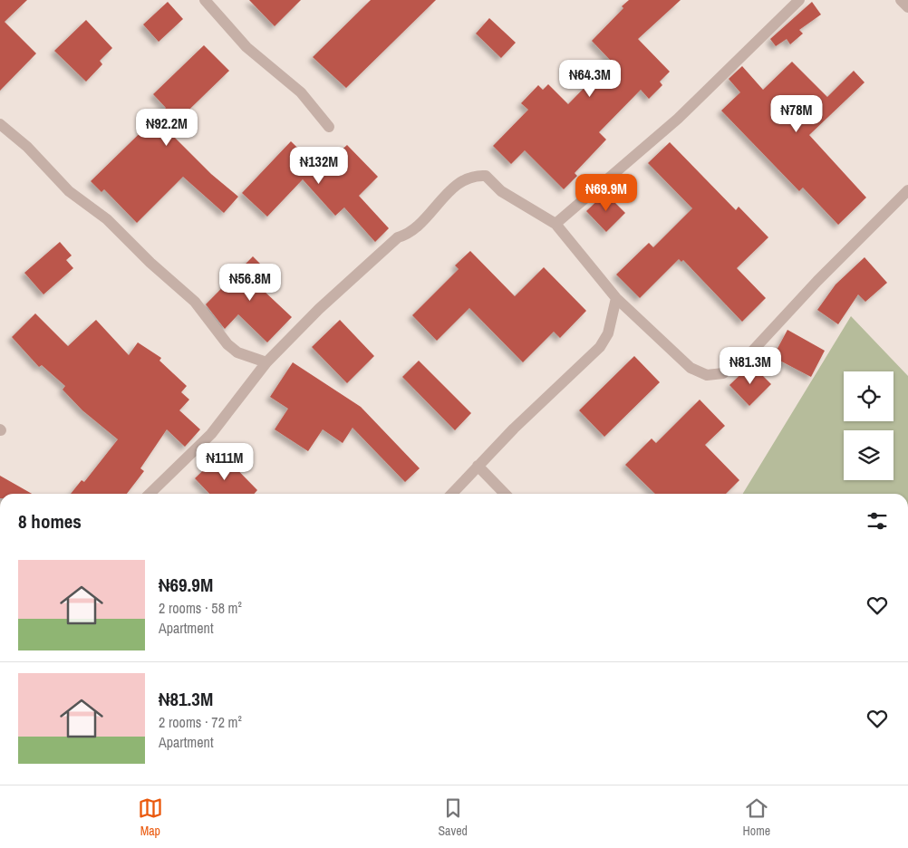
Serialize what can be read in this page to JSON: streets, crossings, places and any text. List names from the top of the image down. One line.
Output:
{"page":{"price":["₦64.3M","₦78M","₦92.2M","₦132M","₦69.9M","₦56.8M","₦81.3M","₦111M"],"heading":"8 homes","list":[{"name":"₦69.9M","note":"2 rooms · 58 m² · Apartment"},{"name":"₦81.3M","note":"2 rooms · 72 m² · Apartment"}],"tabs":["Map","Saved","Home"]}}
